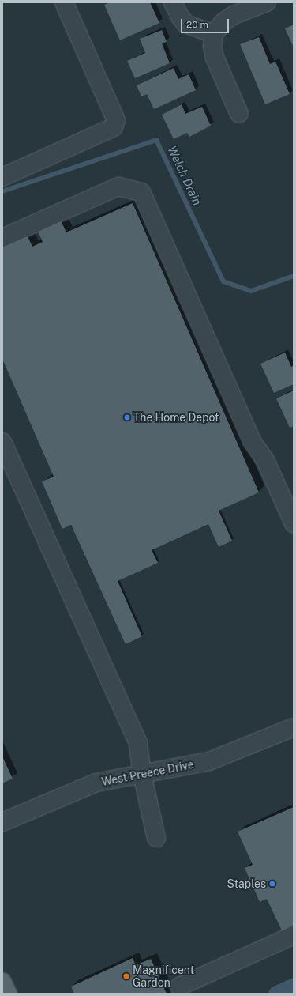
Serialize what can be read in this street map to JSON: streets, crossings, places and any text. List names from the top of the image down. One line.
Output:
{"streets":{"street":["West Preece Drive"]},"water":["Welch Drain"],"places":["The Home Depot","Staples","Magnificent Garden"],"scale_bar":"20 m"}
